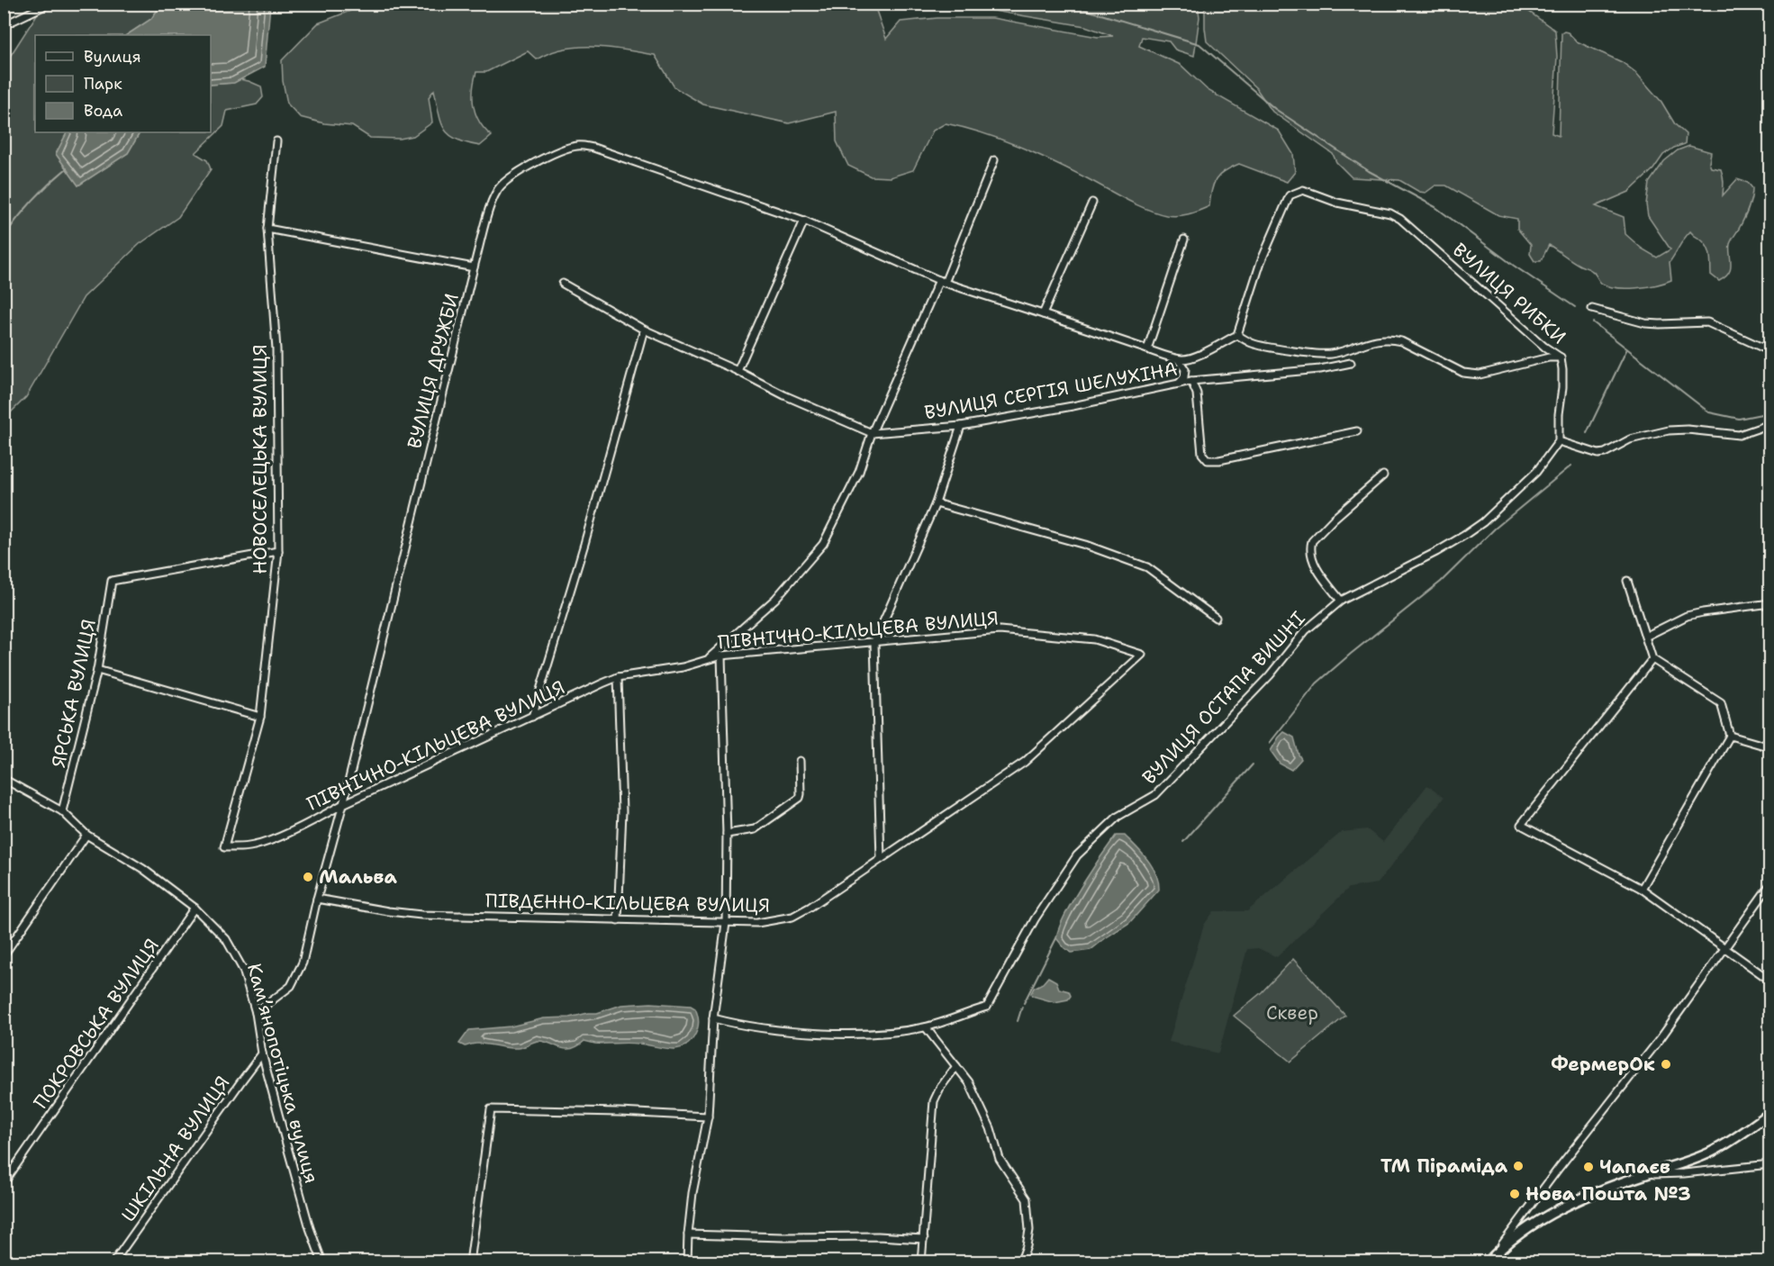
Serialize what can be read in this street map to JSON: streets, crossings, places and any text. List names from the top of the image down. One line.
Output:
{"streets":{"street":["ВУЛИЦЯ РИБКИ","ВУЛИЦЯ ДРУЖБИ","ВУЛИЦЯ СЕРГІЯ ШЕЛУХІНА","НОВОСЕЛЕЦЬКА ВУЛИЦЯ","ПІВНІЧНО-КІЛЬЦЕВА ВУЛИЦЯ","ЯРСЬКА ВУЛИЦЯ","ВУЛИЦЯ ОСТАПА ВИШНІ","ПІВДЕННО-КІЛЬЦЕВА ВУЛИЦЯ","ПОКРОВСЬКА ВУЛИЦЯ","Камʼянопотіцька вулиця","ШКІЛЬНА ВУЛИЦЯ"]},"crossings":[["ВУЛИЦЯ ДРУЖБИ","ПІВНІЧНО-КІЛЬЦЕВА ВУЛИЦЯ"],["ВУЛИЦЯ ДРУЖБИ","ПІВДЕННО-КІЛЬЦЕВА ВУЛИЦЯ"],["ВУЛИЦЯ ДРУЖБИ","Камʼянопотіцька вулиця"],["НОВОСЕЛЕЦЬКА ВУЛИЦЯ","ПІВНІЧНО-КІЛЬЦЕВА ВУЛИЦЯ"],["НОВОСЕЛЕЦЬКА ВУЛИЦЯ","ЯРСЬКА ВУЛИЦЯ"],["ПІВНІЧНО-КІЛЬЦЕВА ВУЛИЦЯ","ПІВДЕННО-КІЛЬЦЕВА ВУЛИЦЯ"],["ЯРСЬКА ВУЛИЦЯ","Камʼянопотіцька вулиця"],["ПОКРОВСЬКА ВУЛИЦЯ","Камʼянопотіцька вулиця"],["Камʼянопотіцька вулиця","ШКІЛЬНА ВУЛИЦЯ"]],"parks":["Сквер"],"places":["Мальва","ФермерОк","ТМ Піраміда","Чапаєв","Нова Пошта №3"],"legend":["Вулиця","Парк","Вода"]}
